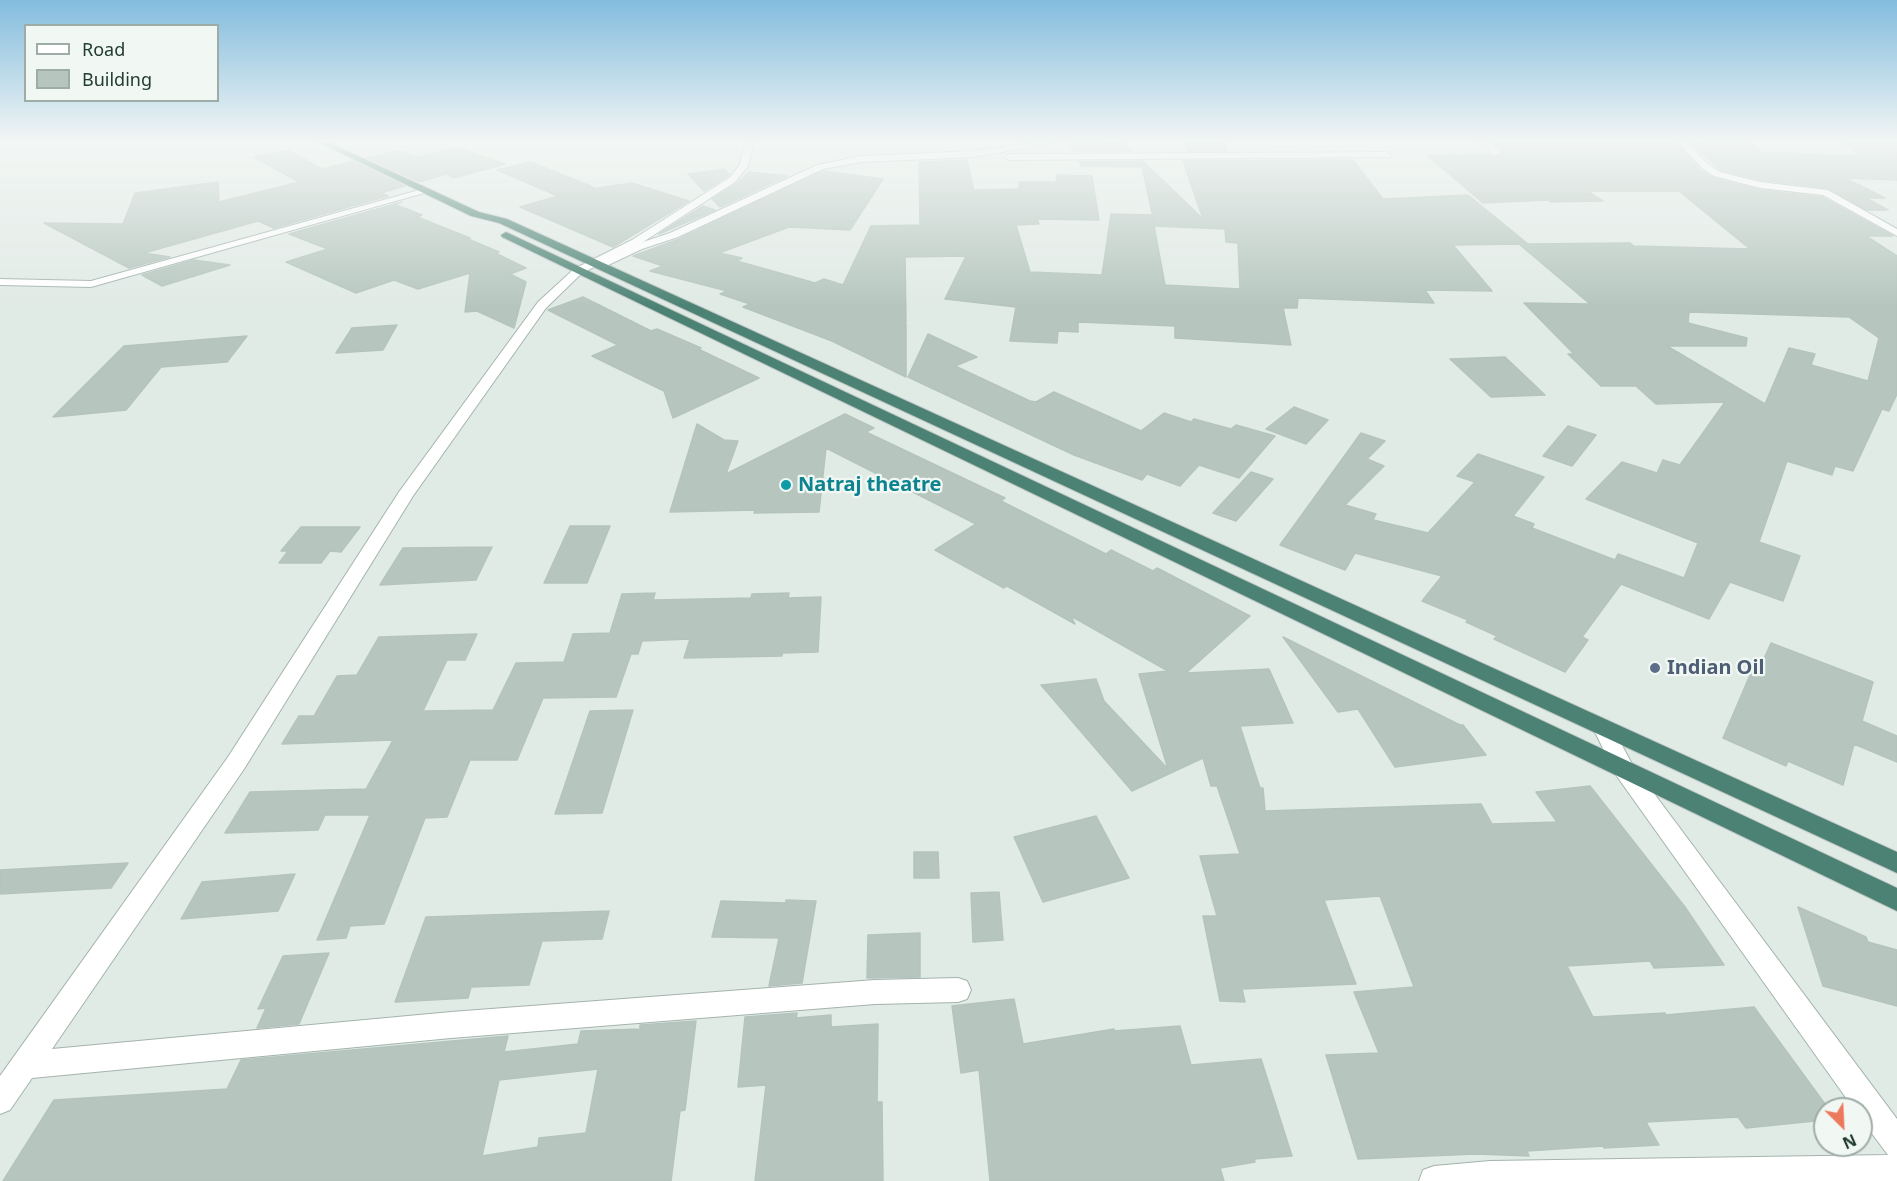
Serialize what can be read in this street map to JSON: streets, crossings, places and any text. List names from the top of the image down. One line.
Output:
{"places":["Natraj theatre","Indian Oil"],"legend":["Road","Building"],"north":"bottom right"}
